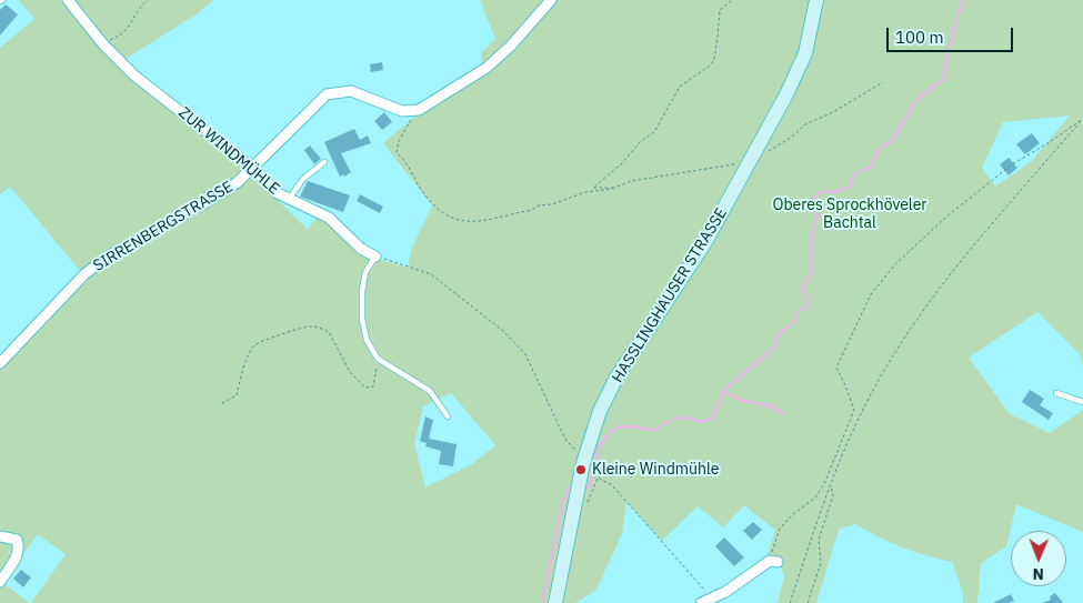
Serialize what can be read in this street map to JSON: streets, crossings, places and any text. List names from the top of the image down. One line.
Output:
{"streets":{"main road":["HASSLINGHAUSER STRASSE"],"street":["ZUR WINDMÜHLE","SIRRENBERGSTRASSE"]},"crossings":[["ZUR WINDMÜHLE","SIRRENBERGSTRASSE"]],"parks":["Oberes Sprockhöveler Bachtal"],"places":["Kleine Windmühle"],"scale_bar":"100 m","north":"bottom"}
